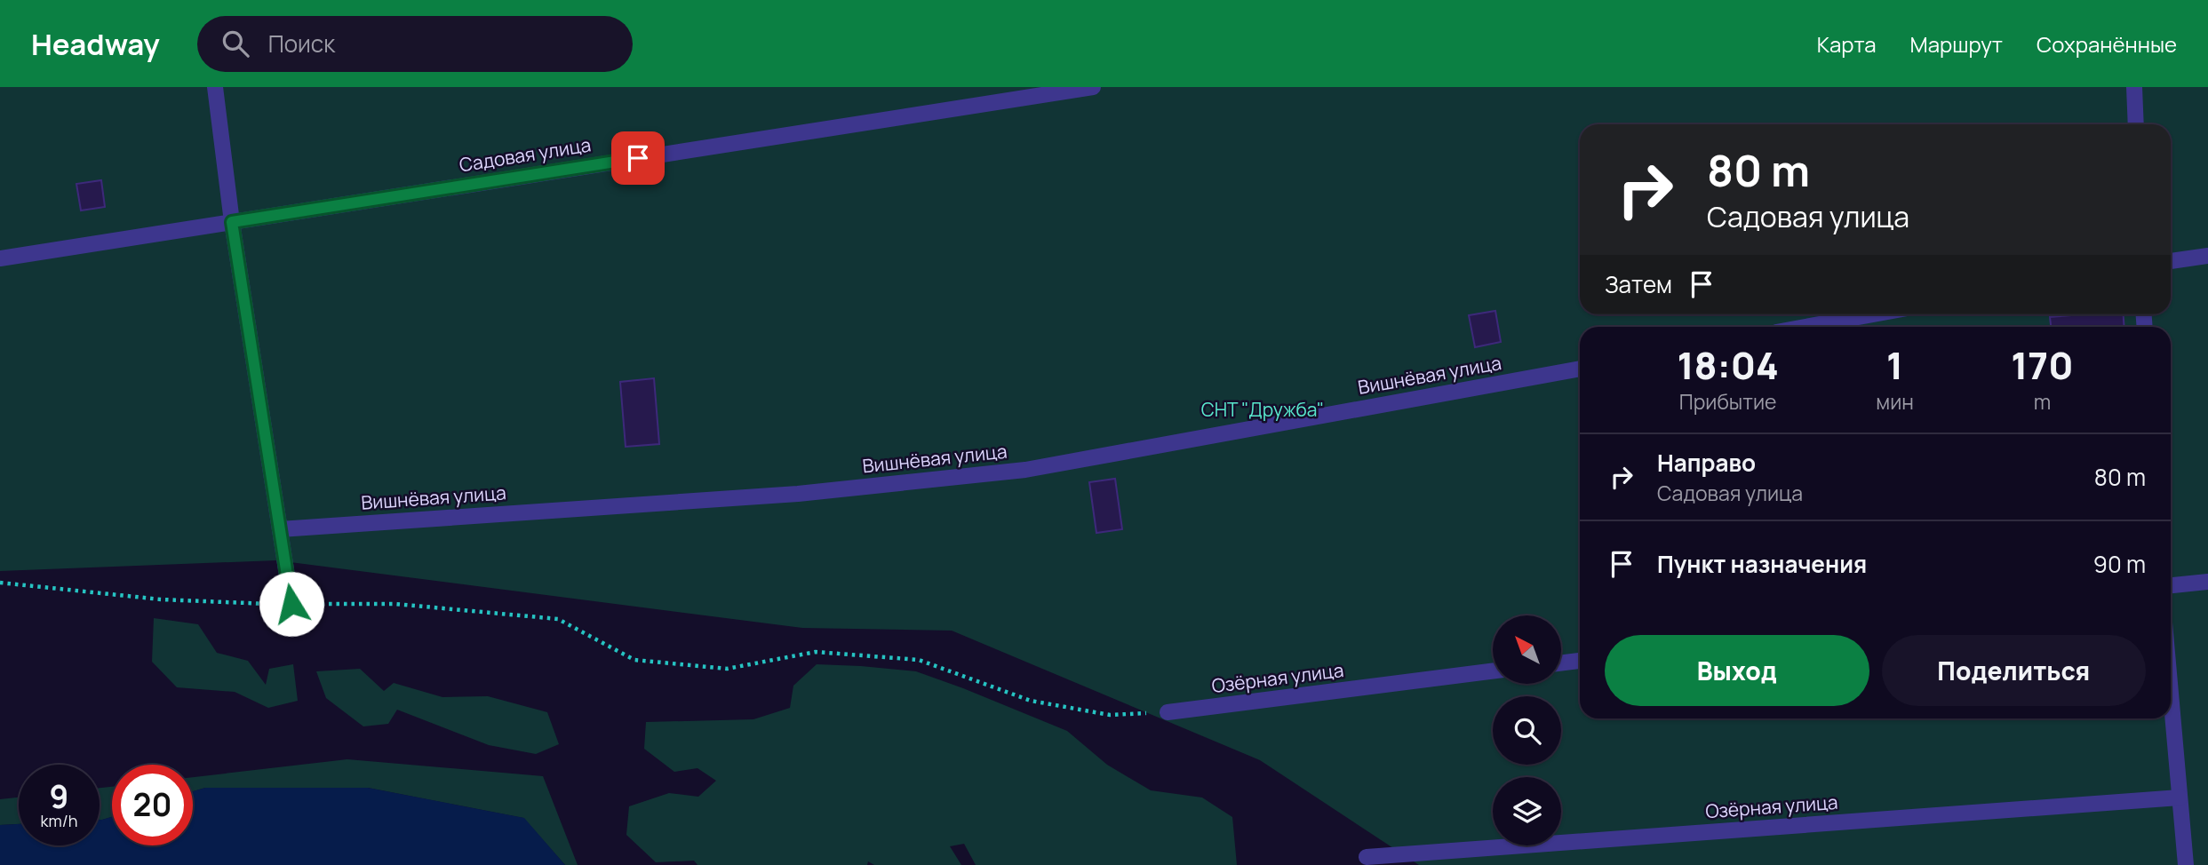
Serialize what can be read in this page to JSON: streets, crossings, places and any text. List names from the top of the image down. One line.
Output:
{"streets":{"lane":["Садовая улица","Вишнёвая улица","Озёрная улица"]},"parks":["СНТ \"Дружба\""],"north":"top left","page":{"header":"Headway","search":"Поиск","nav":["Карта","Маршрут","Сохранённые"],"turn":["80 m","Садовая улица"],"then":"Затем","eta":["18:04","Прибытие","1","мин","170","m"],"list":[{"name":"Направо","note":"Садовая улица","value":"80 m"},{"name":"Пункт назначения","value":"90 m"}],"buttons":["Выход","Поделиться"],"speed":"9 km/h","limit":"20"}}
